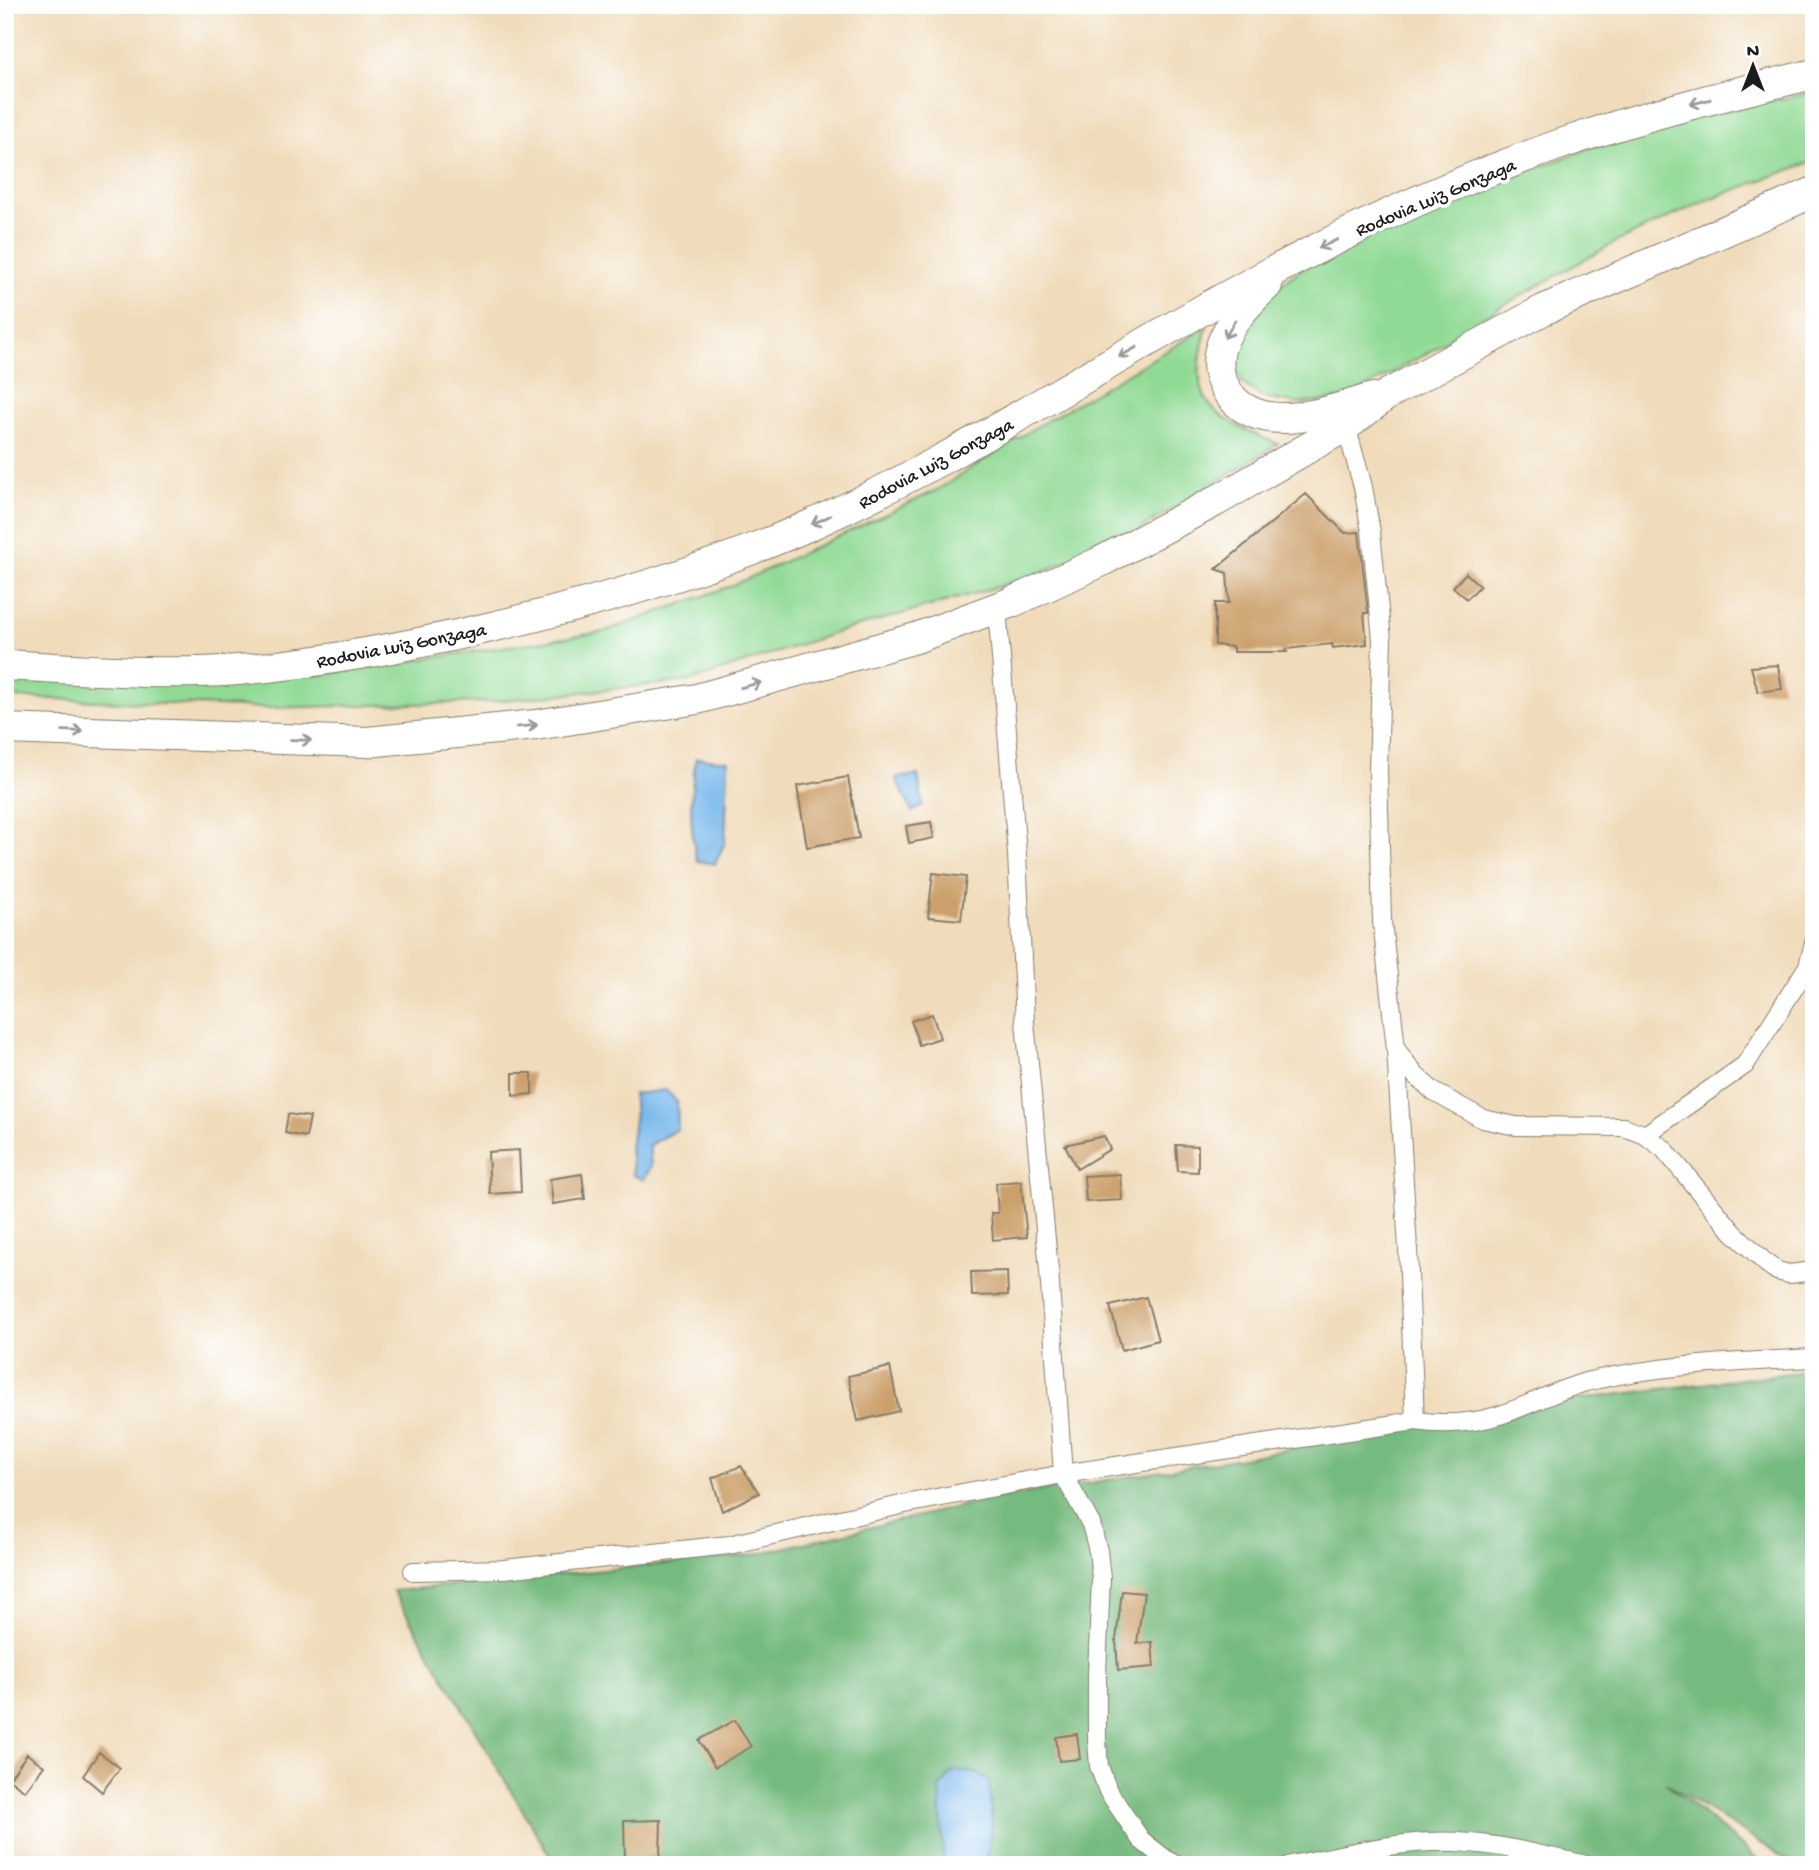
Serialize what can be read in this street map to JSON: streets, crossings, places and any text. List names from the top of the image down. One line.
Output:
{"streets":{"highway":["Rodovia Luiz Gonzaga"]},"north":"top"}
